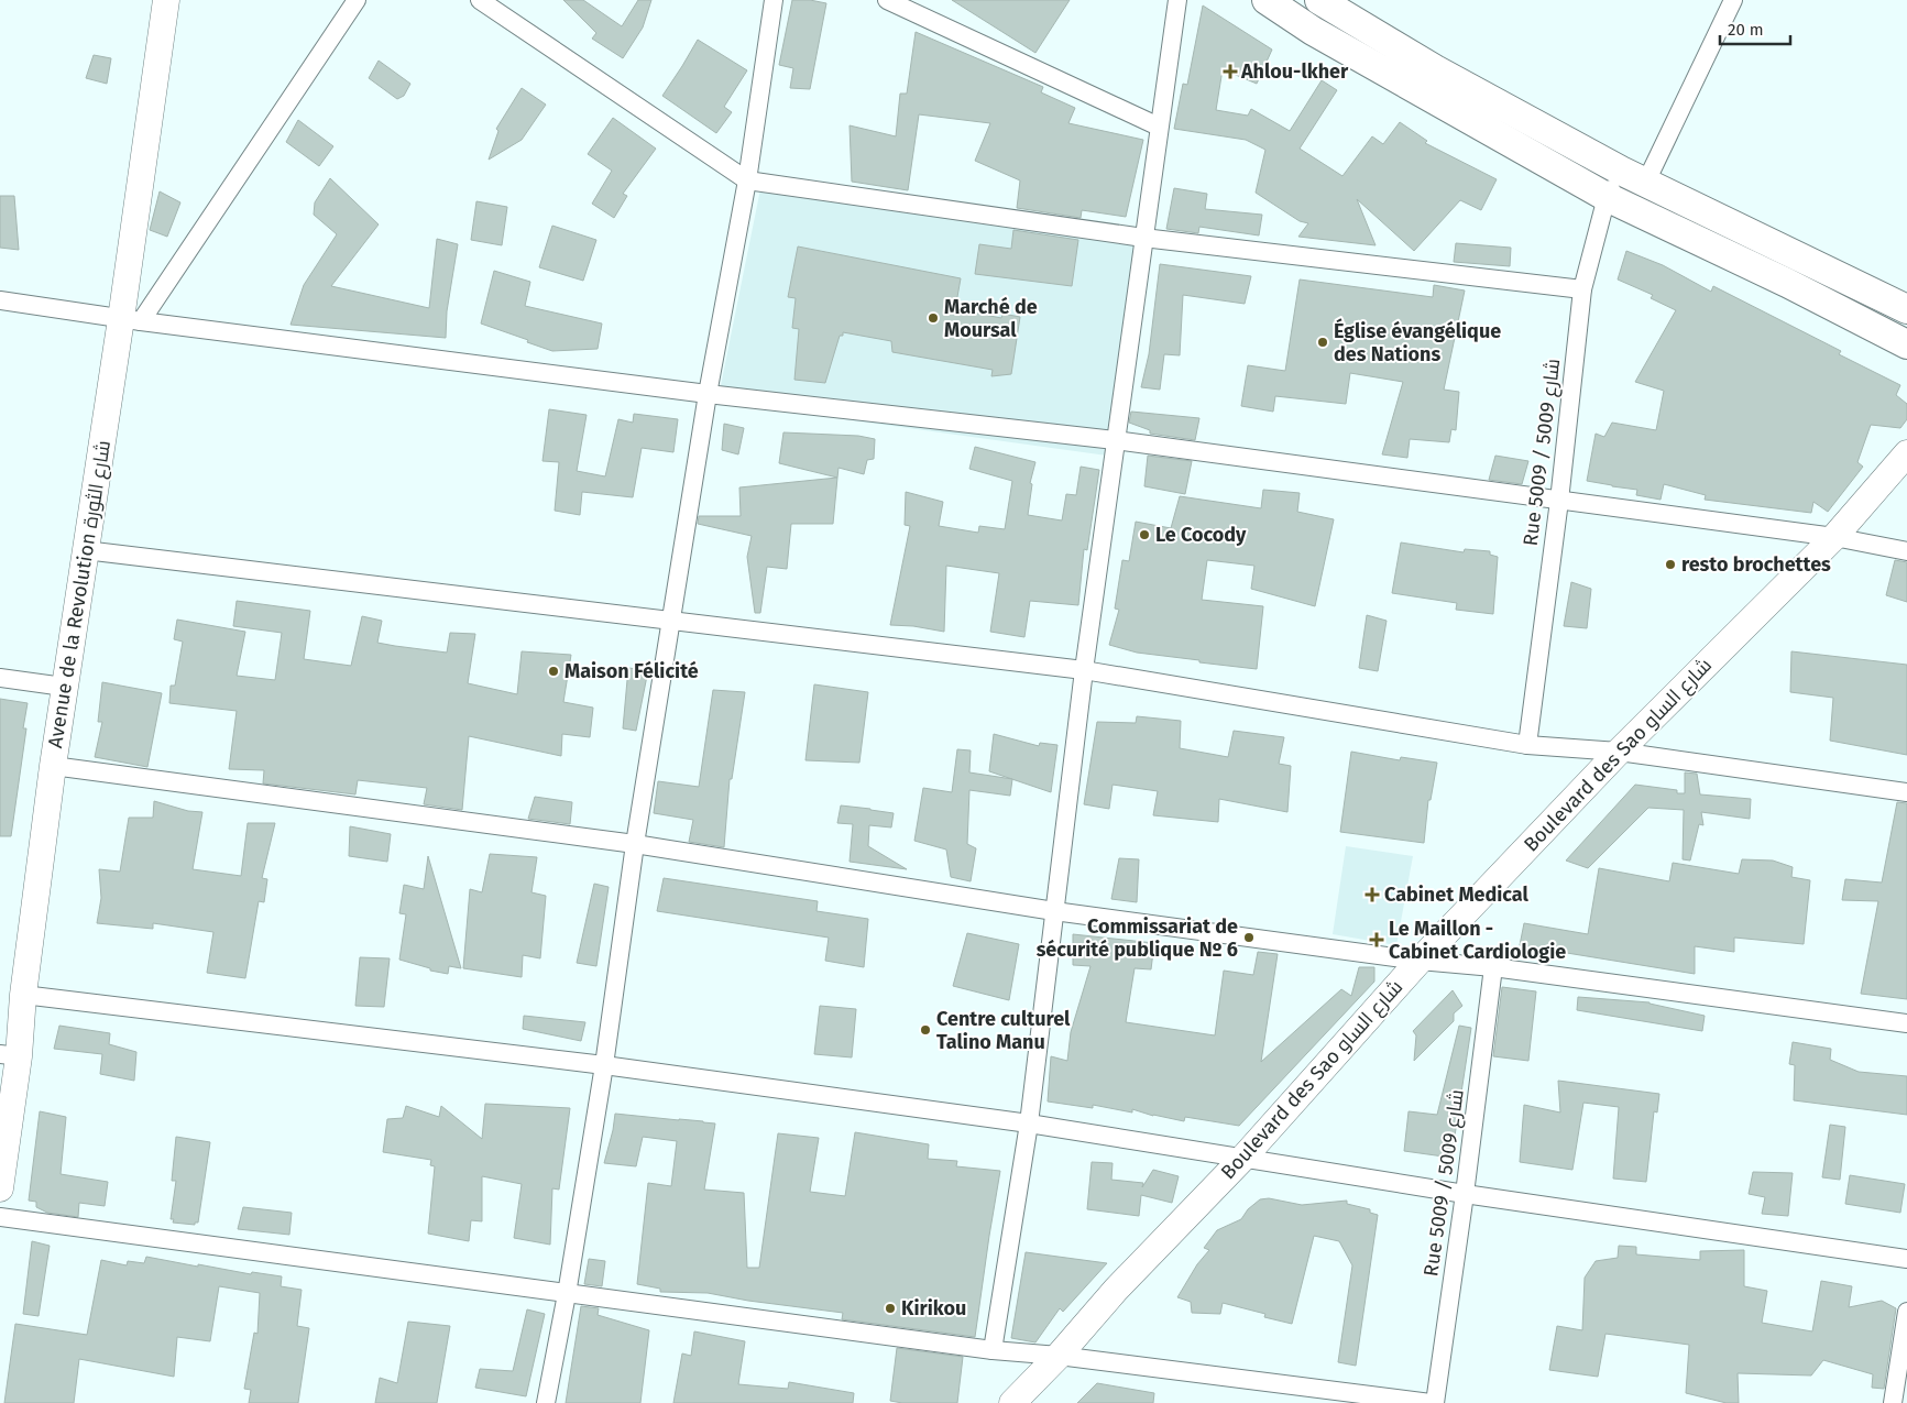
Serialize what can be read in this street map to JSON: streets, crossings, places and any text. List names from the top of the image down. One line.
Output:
{"streets":{"street":["Rue 5009 / شارع 5009","Avenue de la Revolution شارع الثورة","Boulevard des Sao شارع الساو"]},"places":{"health":["Ahlou-lkher","Cabinet Medical","Le Maillon - Cabinet Cardiologie"],"other":["Marché de Moursal","Église évangélique des Nations","Le Cocody","resto brochettes","Maison Félicité","Commissariat de sécurité publique Nº 6","Centre culturel Talino Manu","Kirikou"]},"scale_bar":"20 m"}
